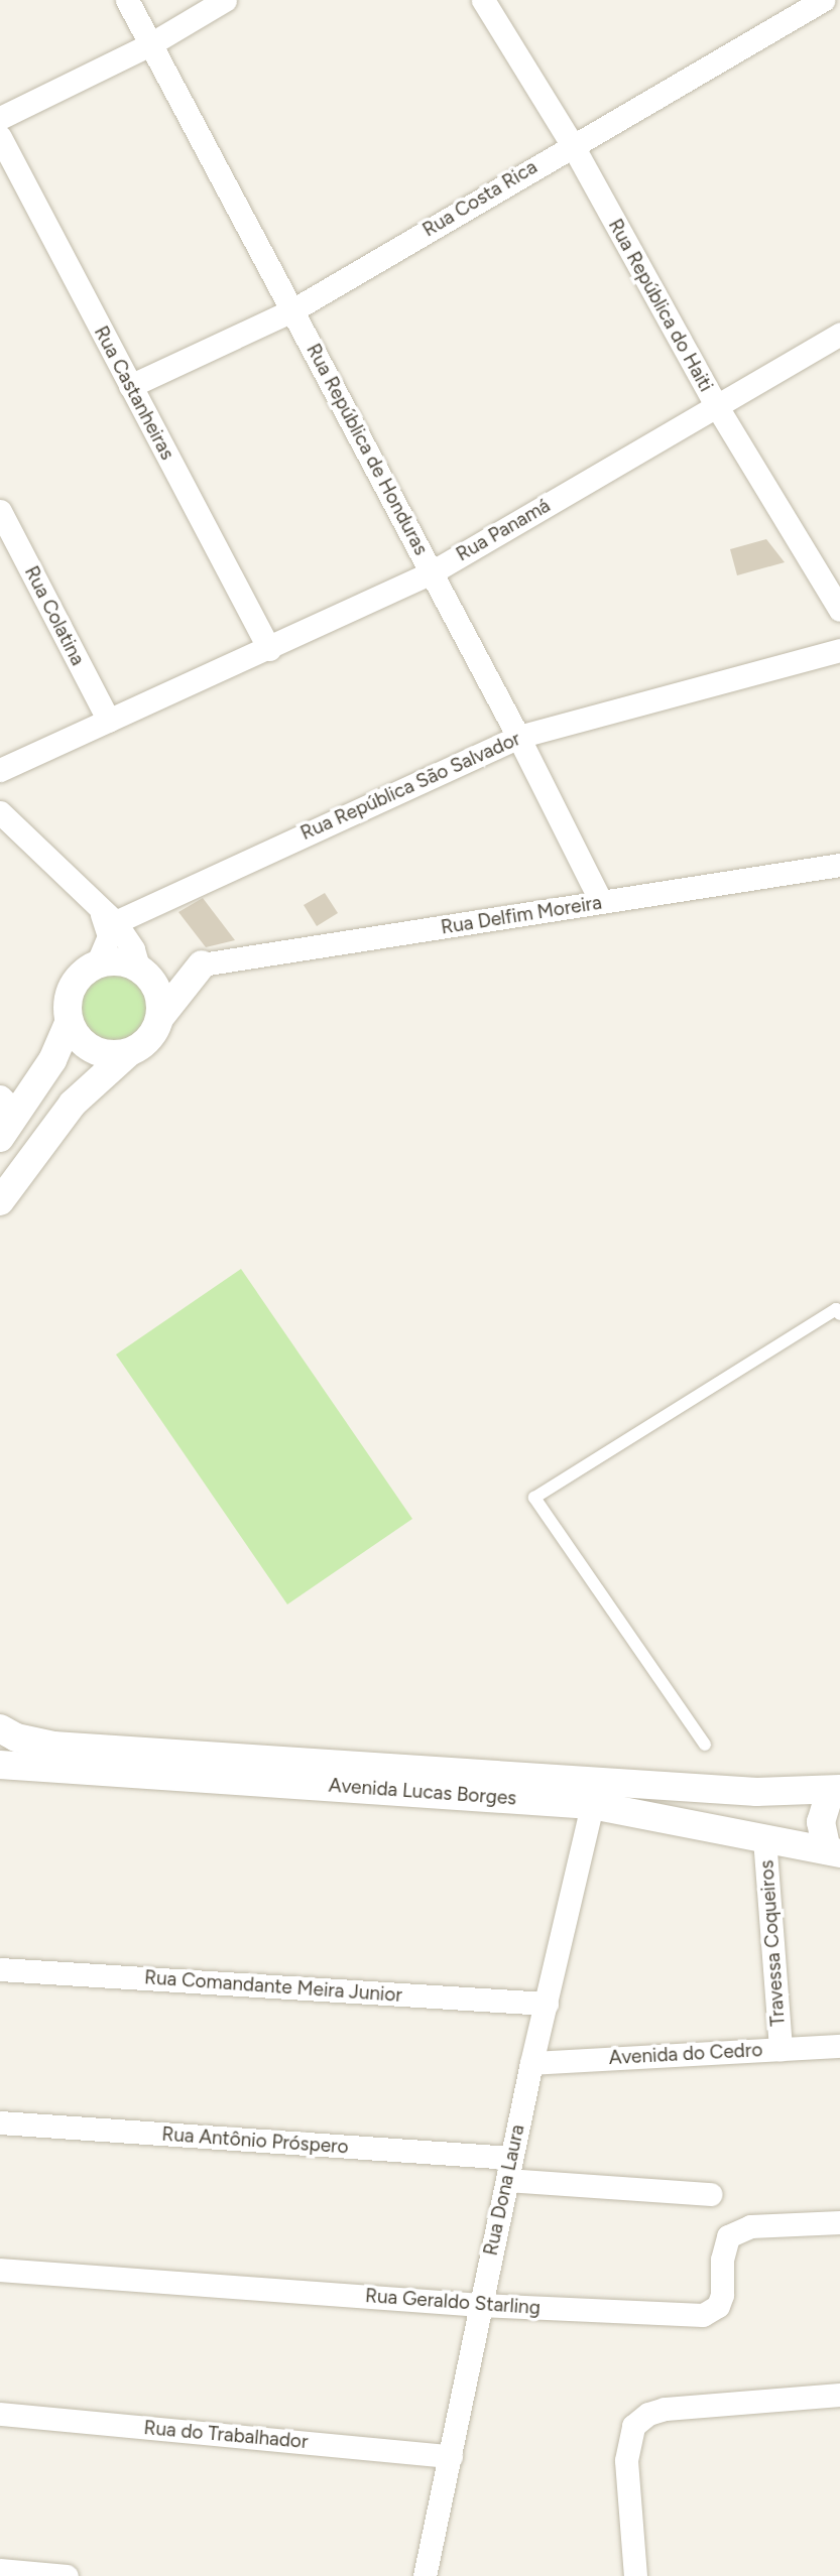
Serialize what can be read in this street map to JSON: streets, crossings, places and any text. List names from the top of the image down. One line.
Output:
{"streets":{"street":["Rua Costa Rica","Rua República do Haiti","Rua Castanheiras","Rua República de Honduras","Rua Panamá","Rua Colatina","Rua República São Salvador","Rua Delfim Moreira","Avenida Lucas Borges","Travessa Coqueiros","Rua Comandante Meira Junior","Avenida do Cedro","Rua Antônio Próspero","Rua Dona Laura","Rua Geraldo Starling","Rua do Trabalhador"]},"crossings":[["Rua Costa Rica","Rua República do Haiti"],["Rua Costa Rica","Rua Castanheiras"],["Rua Costa Rica","Rua República de Honduras"],["Rua República do Haiti","Rua Panamá"],["Rua Castanheiras","Rua Panamá"],["Rua República de Honduras","Rua Panamá"],["Rua República de Honduras","Rua República São Salvador"],["Rua República de Honduras","Rua Delfim Moreira"],["Rua Panamá","Rua Colatina"],["Avenida Lucas Borges","Travessa Coqueiros"],["Avenida Lucas Borges","Rua Dona Laura"],["Travessa Coqueiros","Avenida do Cedro"],["Rua Comandante Meira Junior","Rua Dona Laura"],["Avenida do Cedro","Rua Dona Laura"],["Rua Antônio Próspero","Rua Dona Laura"],["Rua Dona Laura","Rua Geraldo Starling"],["Rua Dona Laura","Rua do Trabalhador"]]}
